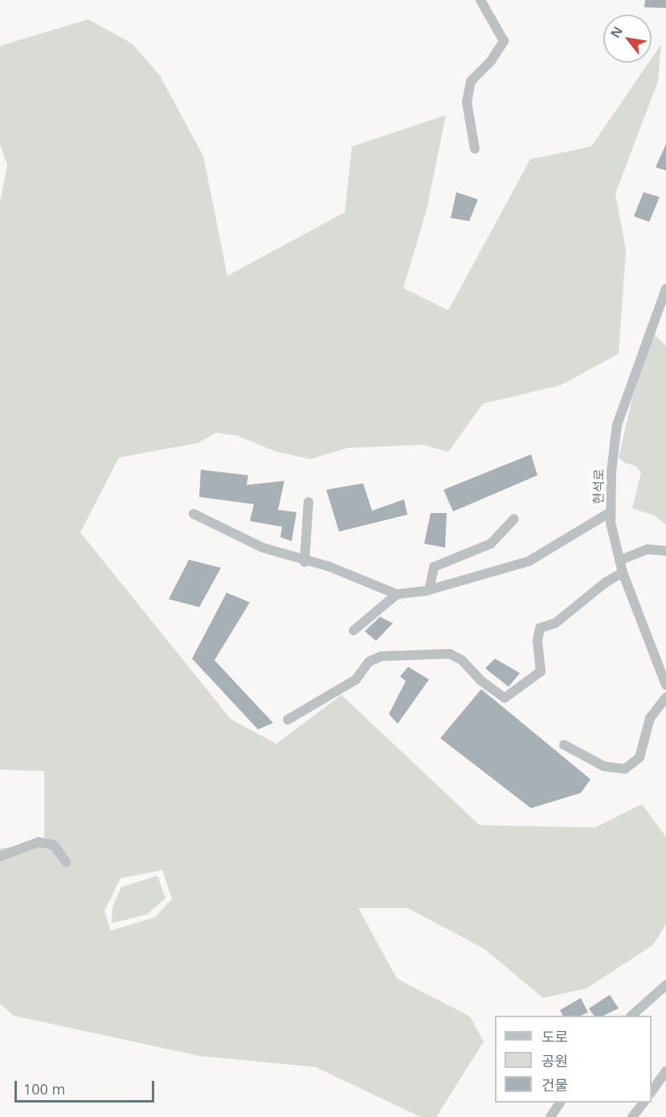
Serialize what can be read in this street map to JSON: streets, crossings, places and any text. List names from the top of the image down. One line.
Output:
{"streets":{"street":["현석로"]},"legend":["도로","공원","건물"],"scale_bar":"100 m","north":"top left"}
